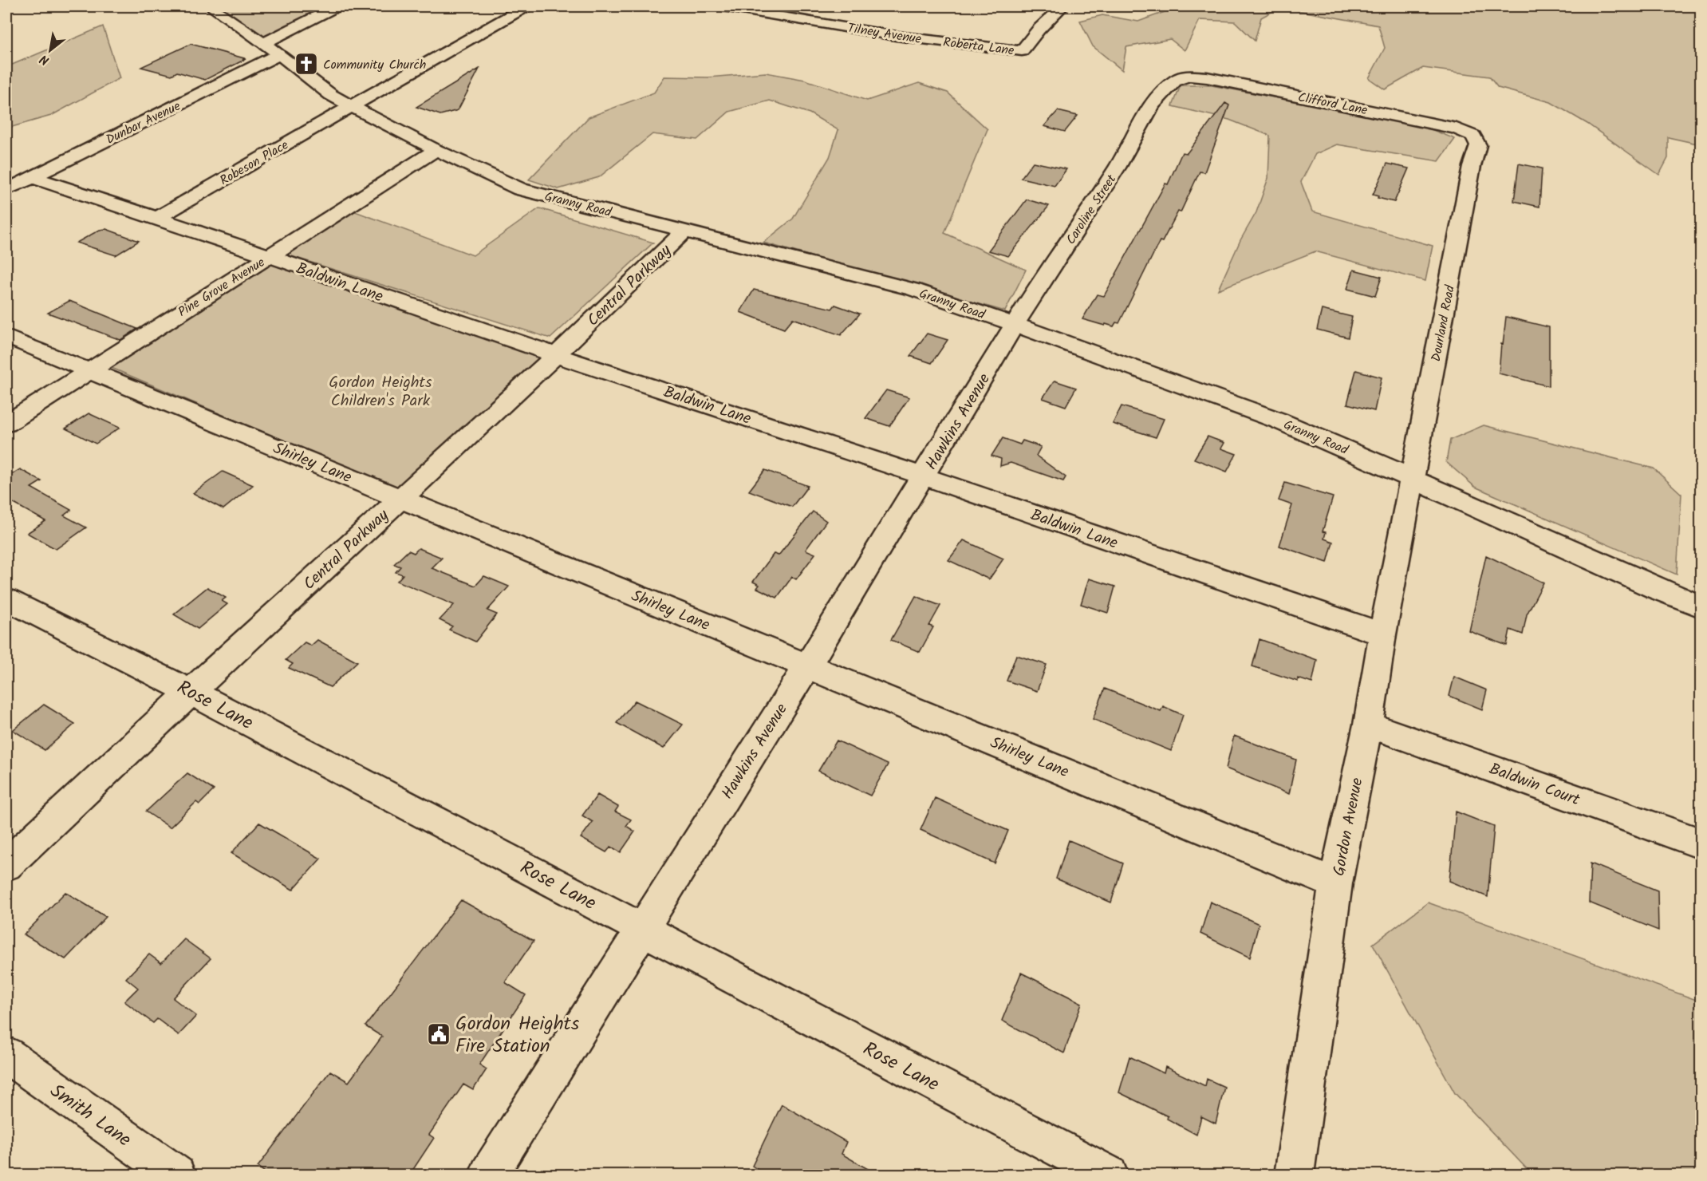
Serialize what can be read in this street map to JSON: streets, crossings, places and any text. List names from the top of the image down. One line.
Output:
{"streets":{"street":["Tilney Avenue","Roberta Lane","Clifford Lane","Dunbar Avenue","Robeson Place","Granny Road","Caroline Street","Baldwin Lane","Central Parkway","Pine Grove Avenue","Dourland Road","Hawkins Avenue","Shirley Lane","Rose Lane","Baldwin Court","Gordon Avenue","Smith Lane"]},"crossings":[["Tilney Avenue","Roberta Lane"],["Clifford Lane","Caroline Street"],["Clifford Lane","Dourland Road"],["Dunbar Avenue","Granny Road"],["Dunbar Avenue","Baldwin Lane"],["Robeson Place","Granny Road"],["Robeson Place","Baldwin Lane"],["Granny Road","Caroline Street"],["Granny Road","Central Parkway"],["Granny Road","Pine Grove Avenue"],["Granny Road","Dourland Road"],["Granny Road","Hawkins Avenue"],["Granny Road","Gordon Avenue"],["Caroline Street","Hawkins Avenue"],["Baldwin Lane","Central Parkway"],["Baldwin Lane","Pine Grove Avenue"],["Baldwin Lane","Hawkins Avenue"],["Baldwin Lane","Gordon Avenue"],["Central Parkway","Shirley Lane"],["Central Parkway","Rose Lane"],["Pine Grove Avenue","Shirley Lane"],["Dourland Road","Gordon Avenue"],["Hawkins Avenue","Shirley Lane"],["Hawkins Avenue","Rose Lane"],["Shirley Lane","Gordon Avenue"],["Baldwin Court","Gordon Avenue"]],"parks":["Gordon Heights Children's Park"],"places":{"church":["Community Church"],"public building":["Gordon Heights Fire Station"]},"north":"bottom left"}
